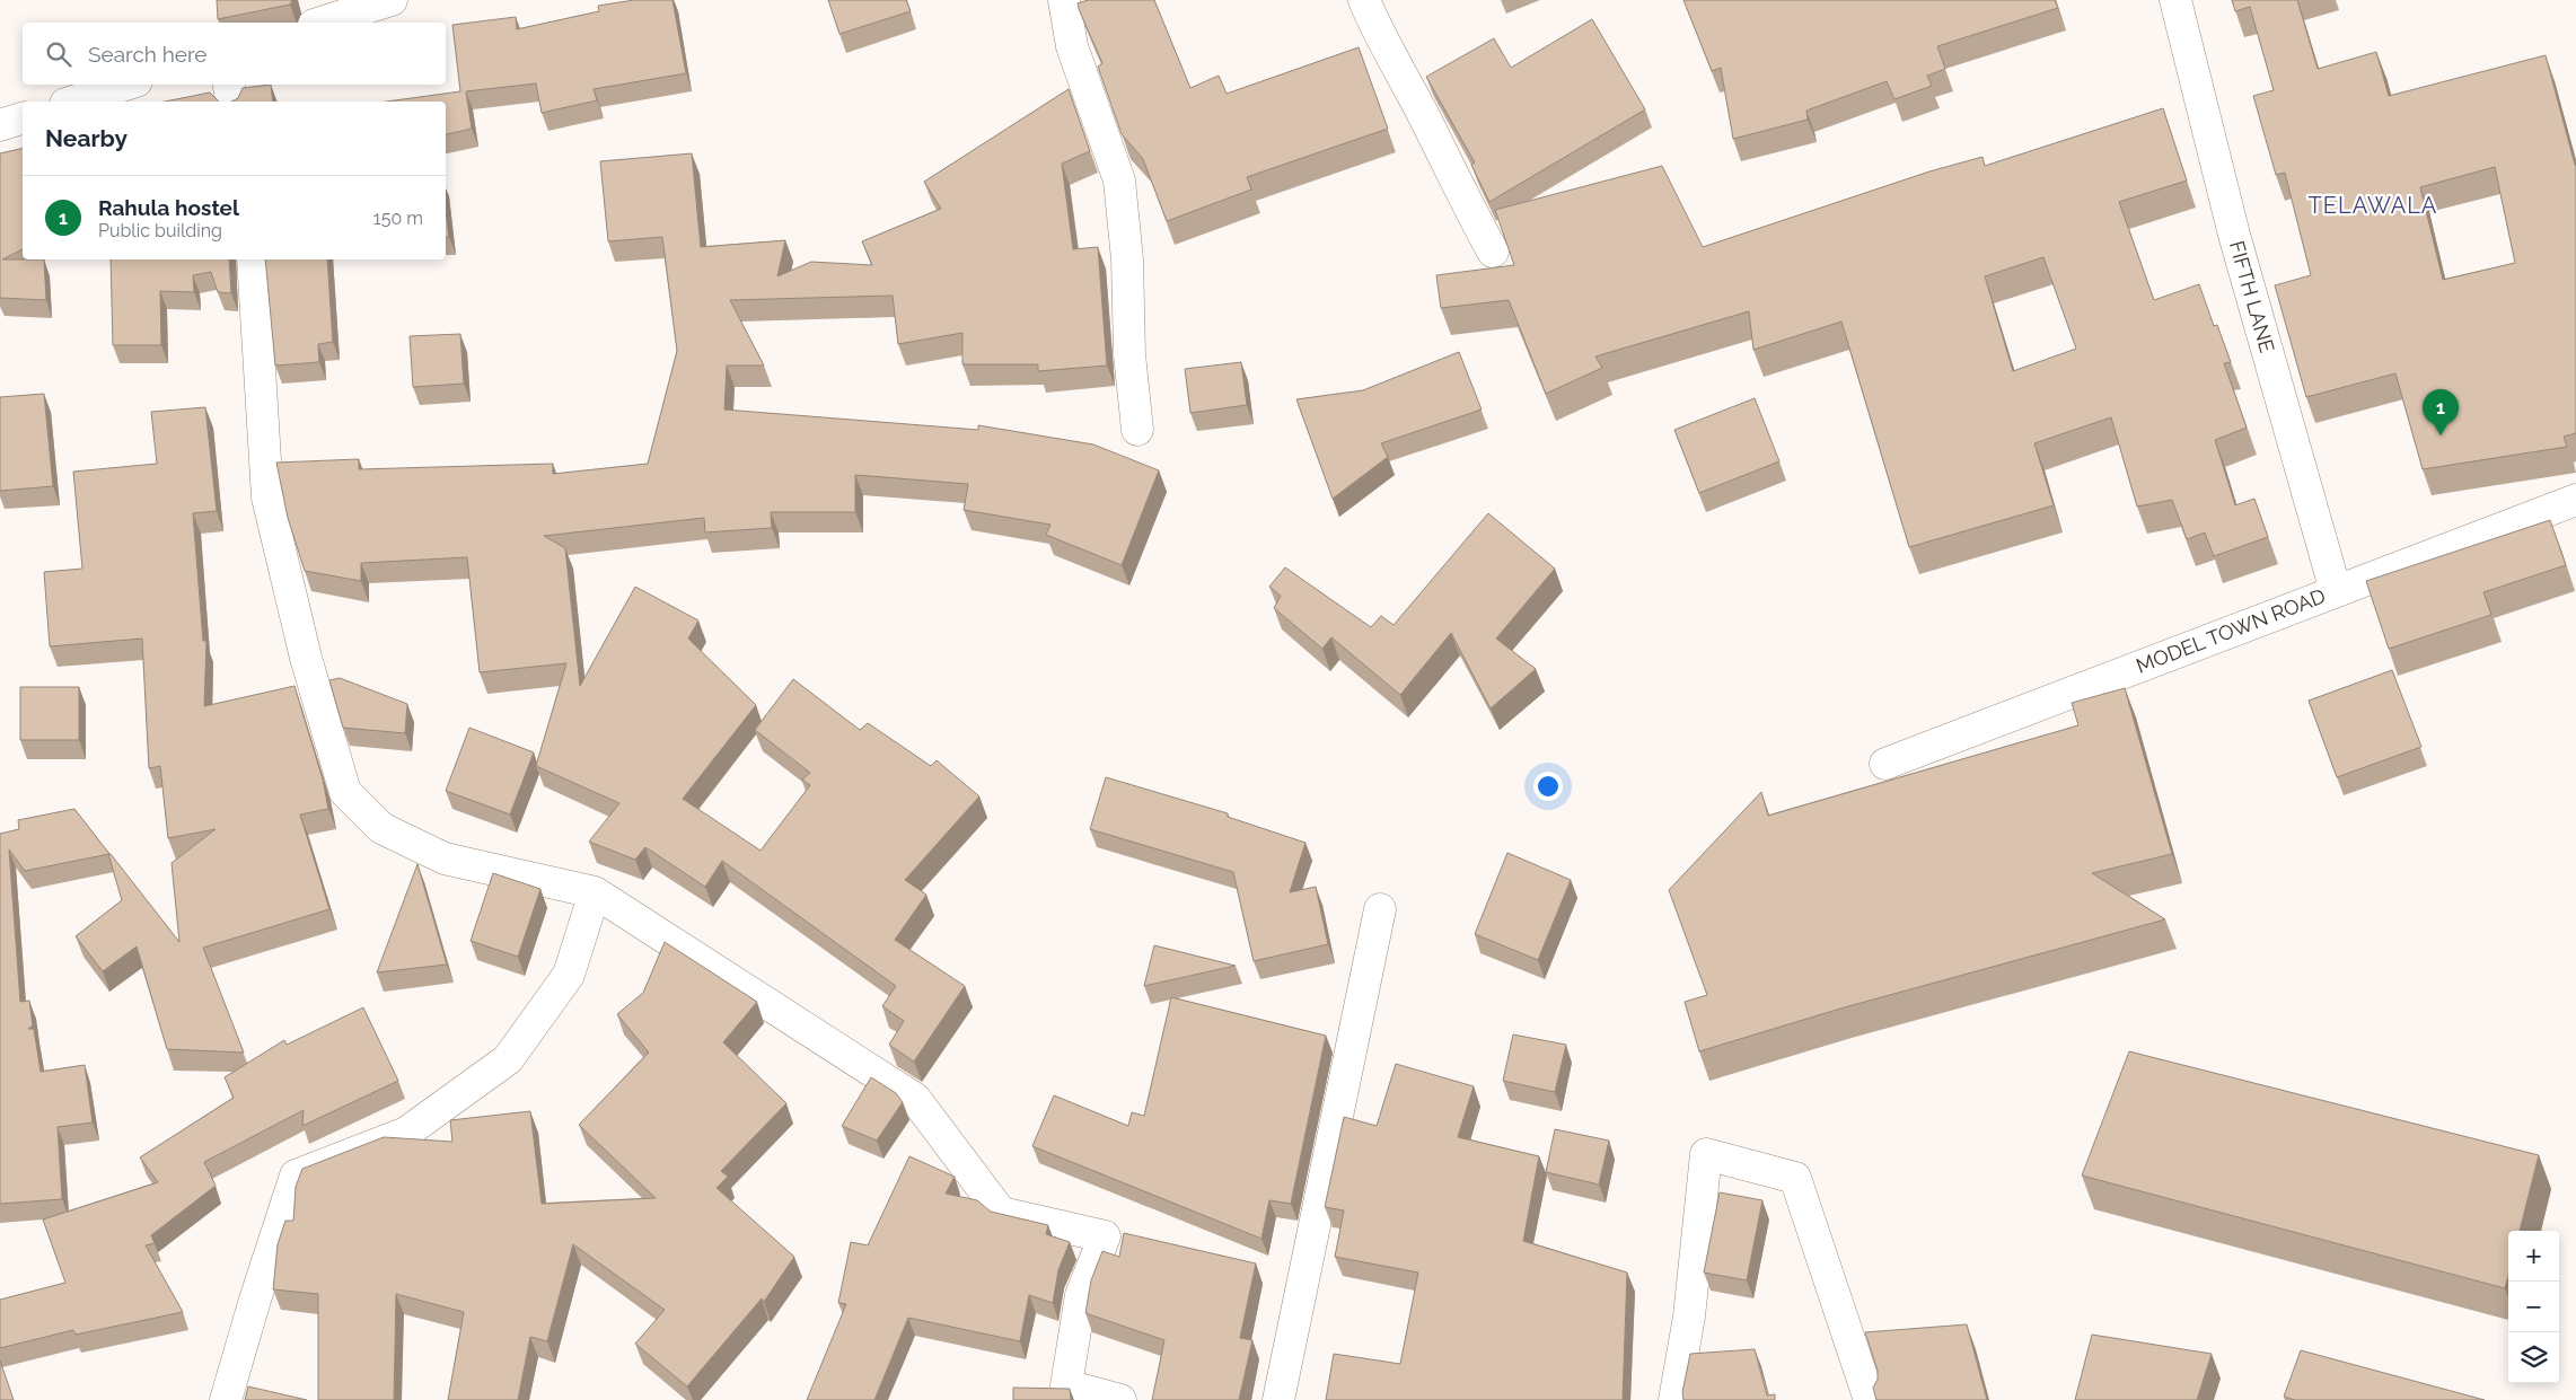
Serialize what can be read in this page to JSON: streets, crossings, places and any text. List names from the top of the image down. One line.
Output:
{"streets":{"street":["FIFTH LANE","MODEL TOWN ROAD"]},"crossings":[["FIFTH LANE","MODEL TOWN ROAD"]],"districts":["TELAWALA"],"page":{"search":"Search here","heading":"Nearby","list":[{"mark":"1","name":"Rahula hostel","note":"Public building","value":"150 m"}],"pins":"1","map_buttons":["+","−"]}}
